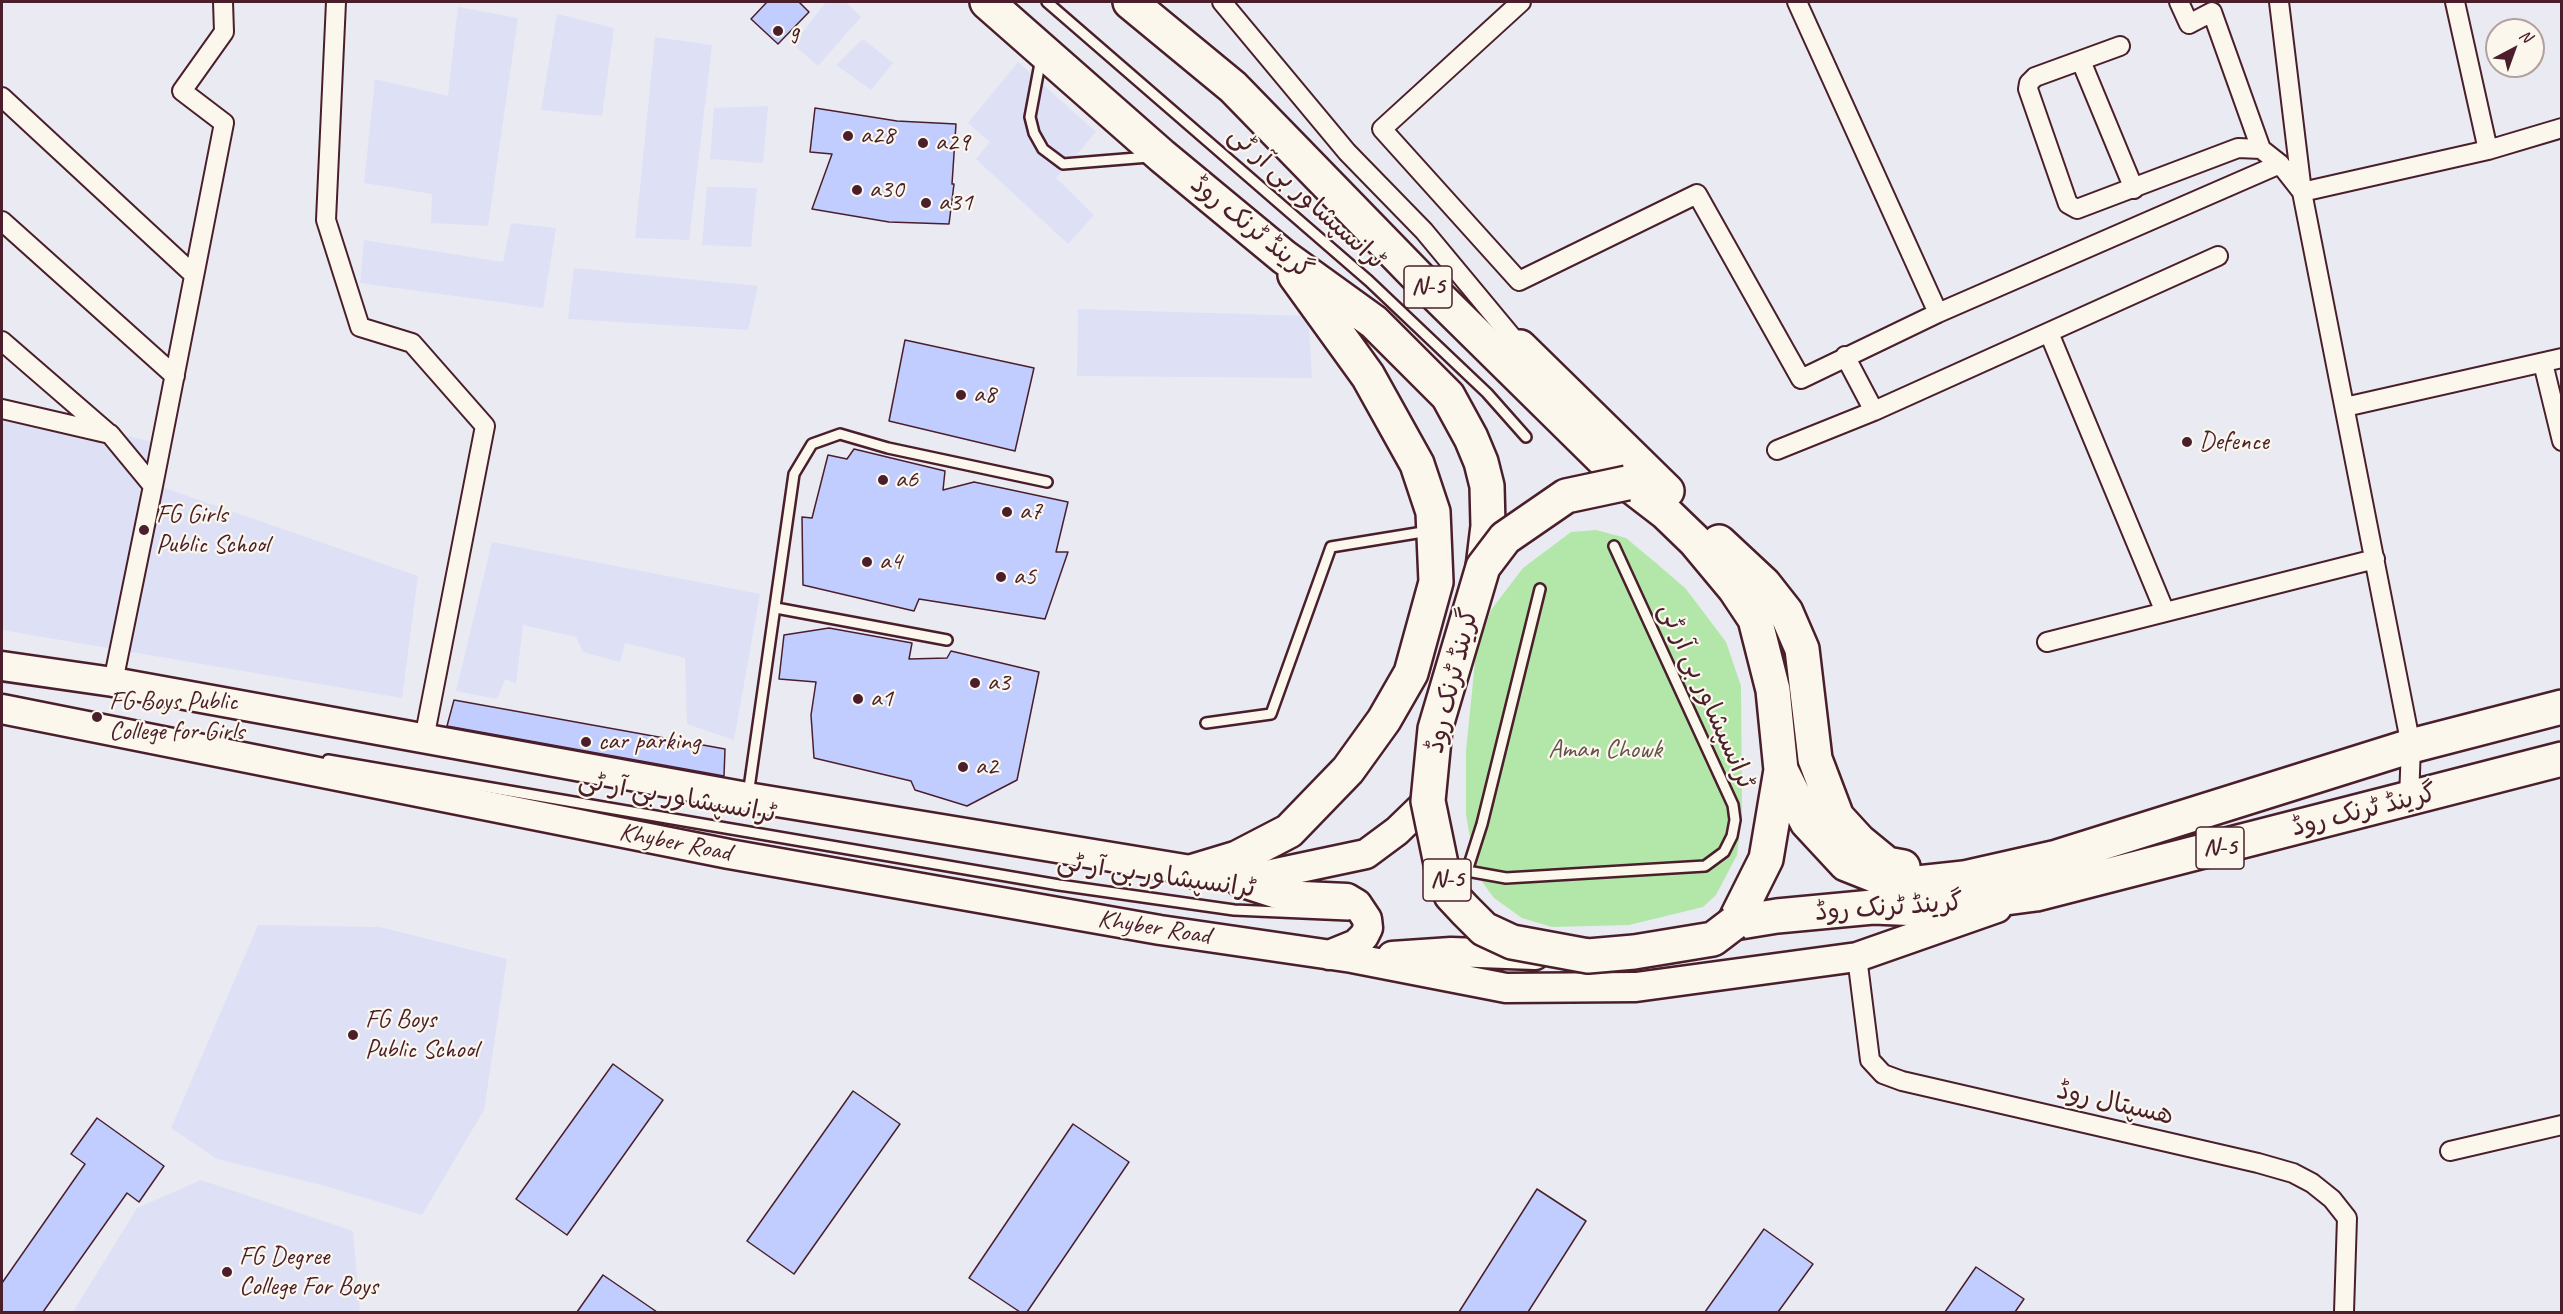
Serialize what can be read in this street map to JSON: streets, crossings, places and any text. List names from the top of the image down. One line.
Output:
{"streets":{"highway":["گرینڈ ٹرنک روڈ","N-5"],"main road":["Khyber Road"],"street":["ھسپتال روڈ"],"lane":["ٹرانسپشاور بی آر ٹی"]},"parks":["Aman Chowk"],"places":["g","a28","a29","a30","a31","a8","Defence","a6","a7","FG Girls Public School","a4","a5","a3","a1","FG Boys Public College for Girls","car parking","a2","FG Boys Public School","FG Degree College For Boys"],"north":"top right"}
